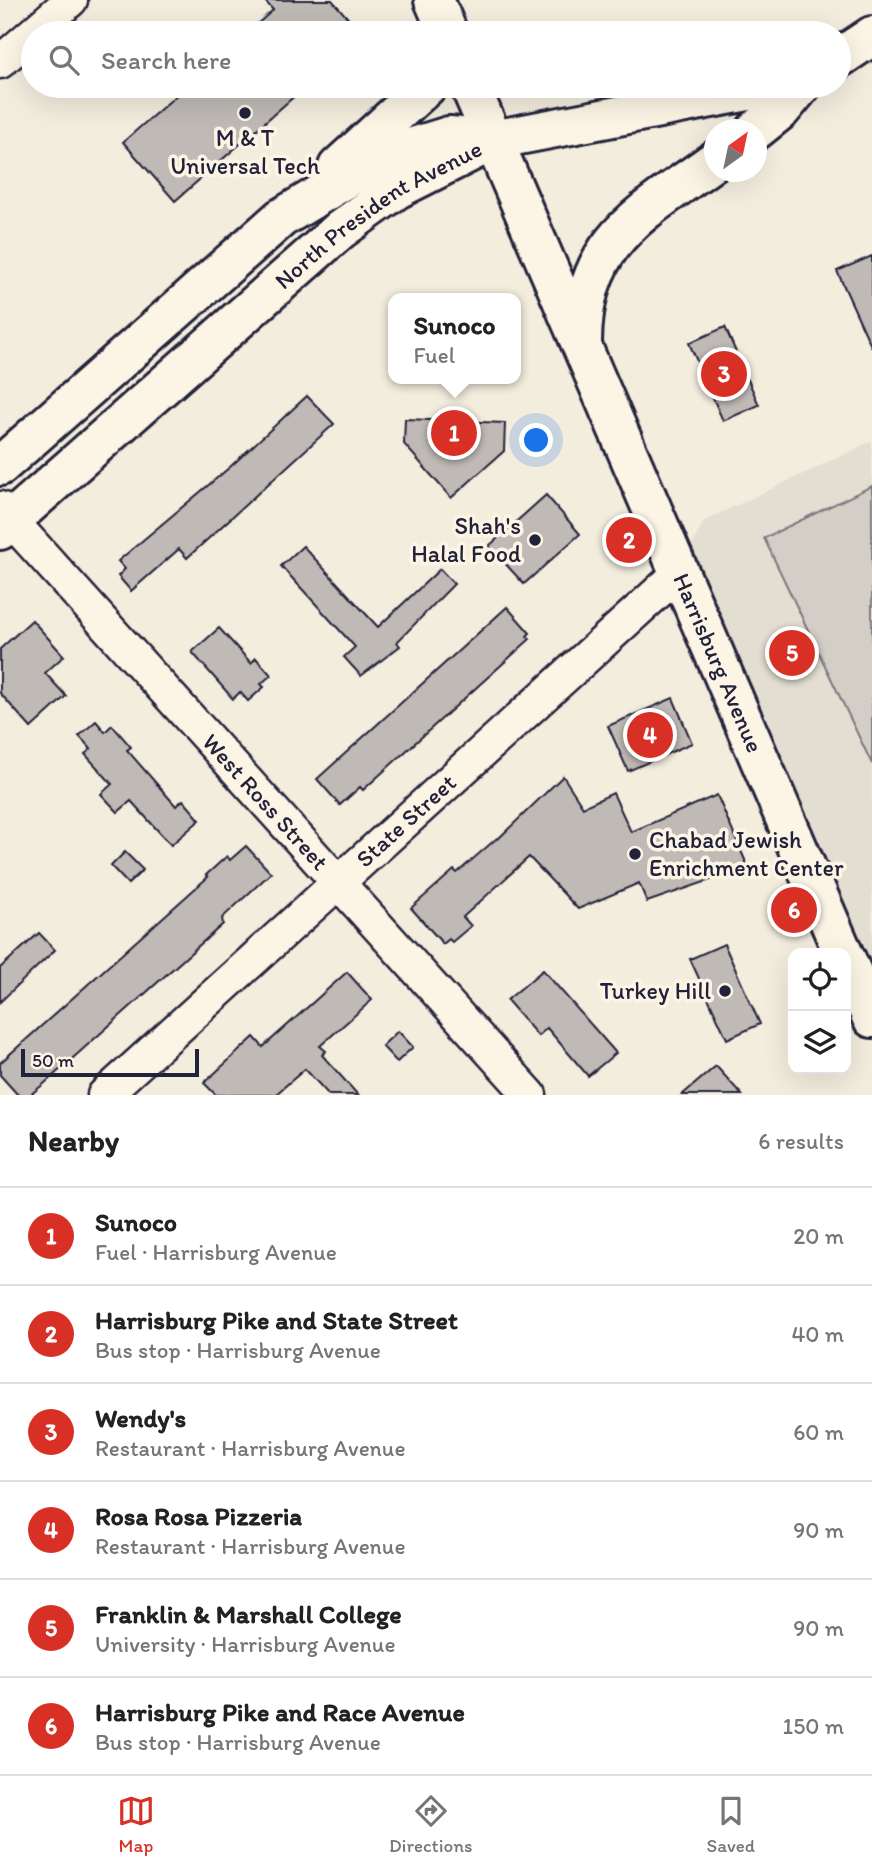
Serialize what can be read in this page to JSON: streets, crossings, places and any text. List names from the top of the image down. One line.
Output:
{"streets":{"main road":["North President Avenue","Harrisburg Avenue"],"street":["West Ross Street","State Street"]},"crossings":[["North President Avenue","Harrisburg Avenue"],["North President Avenue","West Ross Street"],["Harrisburg Avenue","State Street"],["West Ross Street","State Street"]],"places":["M & T Universal Tech","Shah's Halal Food","Chabad Jewish Enrichment Center","Turkey Hill"],"scale_bar":"50 m","north":"top right","page":{"search":"Search here","popup":["Sunoco","Fuel"],"pins":["3","1","2","5","4","6"],"scale":"50 m","heading":["Nearby","6 results"],"list":[{"mark":"1","name":"Sunoco","note":"Fuel · Harrisburg Avenue","value":"20 m"},{"mark":"2","name":"Harrisburg Pike and State Street","note":"Bus stop · Harrisburg Avenue","value":"40 m"},{"mark":"3","name":"Wendy's","note":"Restaurant · Harrisburg Avenue","value":"60 m"},{"mark":"4","name":"Rosa Rosa Pizzeria","note":"Restaurant · Harrisburg Avenue","value":"90 m"},{"mark":"5","name":"Franklin & Marshall College","note":"University · Harrisburg Avenue","value":"90 m"},{"mark":"6","name":"Harrisburg Pike and Race Avenue","note":"Bus stop · Harrisburg Avenue","value":"150 m"}],"nav":["Map","Directions","Saved"]}}
